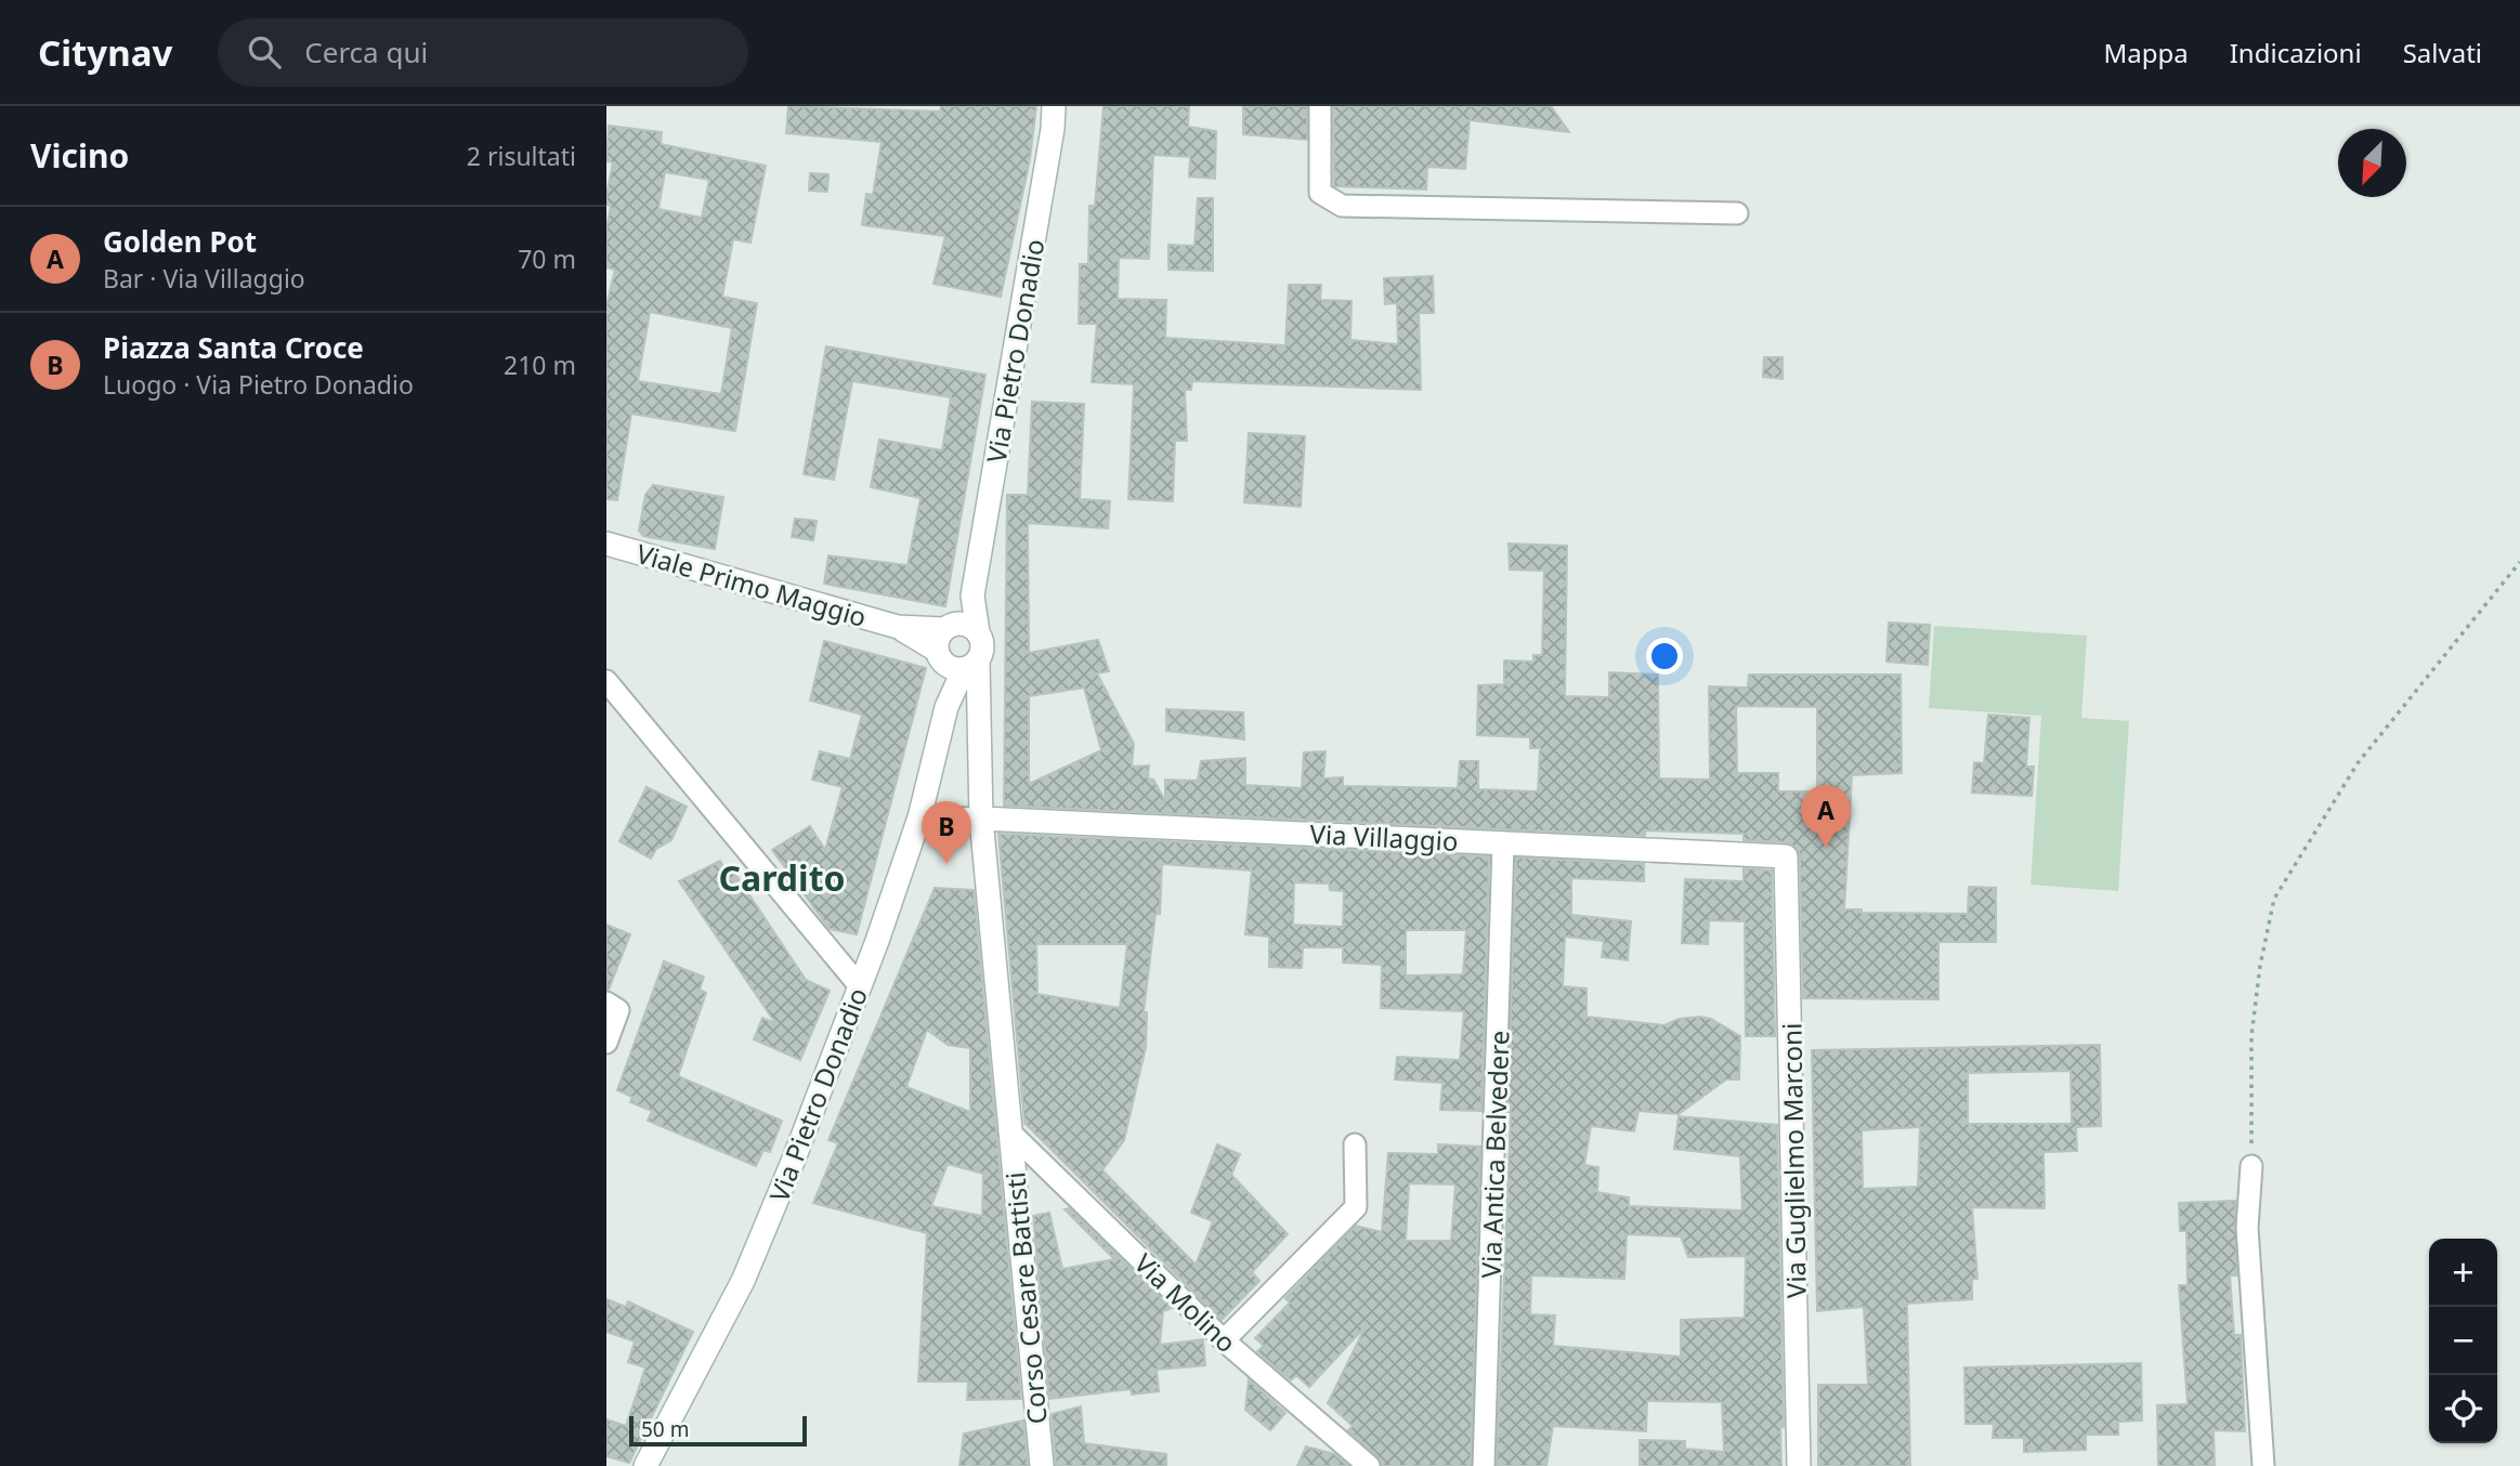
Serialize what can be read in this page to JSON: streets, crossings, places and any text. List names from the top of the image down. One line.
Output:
{"streets":{"street":["Via Pietro Donadio","Viale Primo Maggio","Via Villaggio","Via Antica Belvedere","Via Guglielmo Marconi","Corso Cesare Battisti","Via Molino"]},"crossings":[["Via Pietro Donadio","Viale Primo Maggio"],["Via Pietro Donadio","Via Villaggio"],["Via Pietro Donadio","Corso Cesare Battisti"],["Via Villaggio","Via Antica Belvedere"],["Via Villaggio","Via Guglielmo Marconi"],["Via Villaggio","Corso Cesare Battisti"],["Corso Cesare Battisti","Via Molino"]],"districts":["Cardito"],"scale_bar":"50 m","north":"bottom left","page":{"header":"Citynav","search":"Cerca qui","nav":["Mappa","Indicazioni","Salvati"],"heading":["Vicino","2 risultati"],"list":[{"mark":"A","name":"Golden Pot","note":"Bar · Via Villaggio","value":"70 m"},{"mark":"B","name":"Piazza Santa Croce","note":"Luogo · Via Pietro Donadio","value":"210 m"}],"pins":["A","B"],"map_buttons":["+","−"],"scale":"50 m"}}
